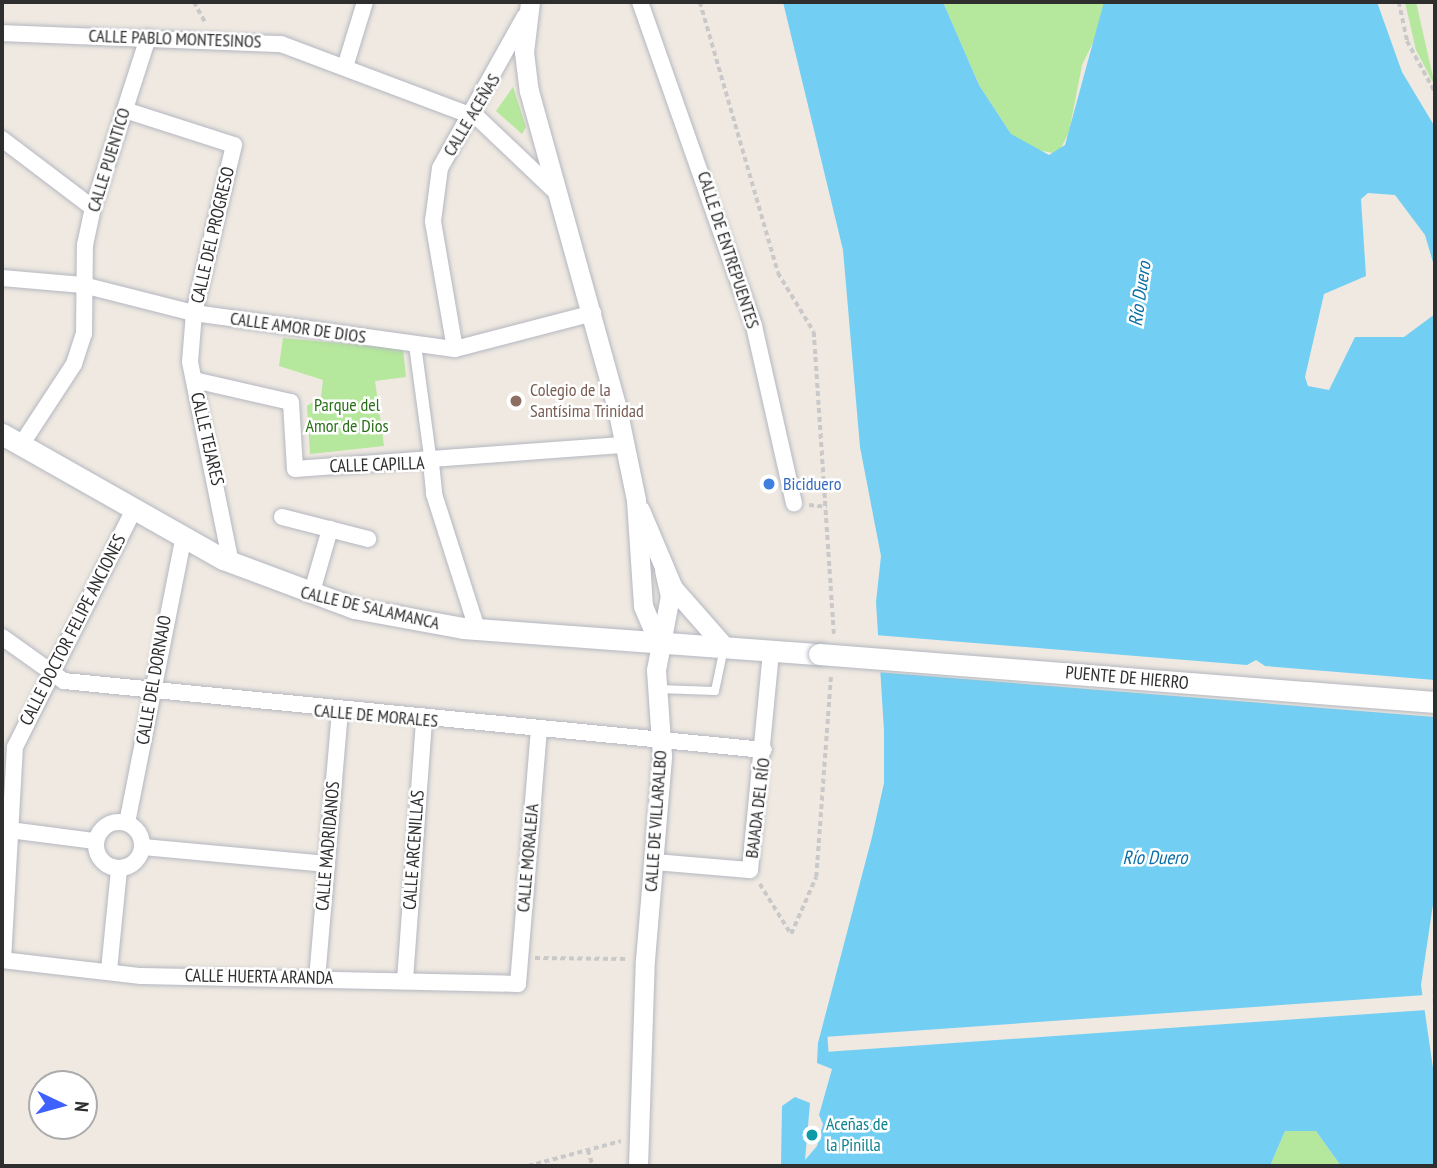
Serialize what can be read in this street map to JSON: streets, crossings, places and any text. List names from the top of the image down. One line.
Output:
{"streets":{"main road":["CALLE DE SALAMANCA","PUENTE DE HIERRO"],"street":["CALLE PABLO MONTESINOS","CALLE ACEÑAS","CALLE PUENTICO","CALLE DEL PROGRESO","CALLE DE ENTREPUENTES","CALLE AMOR DE DIOS","CALLE TEJARES","CALLE CAPILLA","CALLE DOCTOR FELIPE ANCIONES","CALLE DEL DORNAJO","CALLE DE MORALES","BAJADA DEL RÍO","CALLE DE VILLARALBO","CALLE MADRIDANOS","CALLE ARCENILLAS","CALLE MORALEJA","CALLE HUERTA ARANDA"]},"crossings":[["CALLE PABLO MONTESINOS","CALLE ACEÑAS"],["CALLE PABLO MONTESINOS","CALLE PUENTICO"],["CALLE ACEÑAS","CALLE AMOR DE DIOS"],["CALLE PUENTICO","CALLE DEL PROGRESO"],["CALLE PUENTICO","CALLE AMOR DE DIOS"],["CALLE PUENTICO","CALLE DE SALAMANCA"],["CALLE DEL PROGRESO","CALLE AMOR DE DIOS"],["CALLE DEL PROGRESO","CALLE TEJARES"],["CALLE AMOR DE DIOS","CALLE TEJARES"],["CALLE TEJARES","CALLE CAPILLA"],["CALLE TEJARES","CALLE DE SALAMANCA"],["CALLE DE SALAMANCA","CALLE DOCTOR FELIPE ANCIONES"],["CALLE DE SALAMANCA","PUENTE DE HIERRO"],["CALLE DE SALAMANCA","CALLE DEL DORNAJO"],["CALLE DE SALAMANCA","BAJADA DEL RÍO"],["CALLE DE SALAMANCA","CALLE DE VILLARALBO"],["CALLE DOCTOR FELIPE ANCIONES","CALLE DE MORALES"],["CALLE DOCTOR FELIPE ANCIONES","CALLE HUERTA ARANDA"],["CALLE DEL DORNAJO","CALLE DE MORALES"],["CALLE DE MORALES","BAJADA DEL RÍO"],["CALLE DE MORALES","CALLE DE VILLARALBO"],["CALLE DE MORALES","CALLE MADRIDANOS"],["CALLE DE MORALES","CALLE ARCENILLAS"],["CALLE DE MORALES","CALLE MORALEJA"],["BAJADA DEL RÍO","CALLE DE VILLARALBO"],["CALLE MADRIDANOS","CALLE HUERTA ARANDA"],["CALLE ARCENILLAS","CALLE HUERTA ARANDA"],["CALLE MORALEJA","CALLE HUERTA ARANDA"]],"water":["Río Duero"],"parks":["Parque del Amor de Dios"],"places":["Colegio de la Santísima Trinidad","Biciduero","Aceñas de la Pinilla"],"north":"right"}
